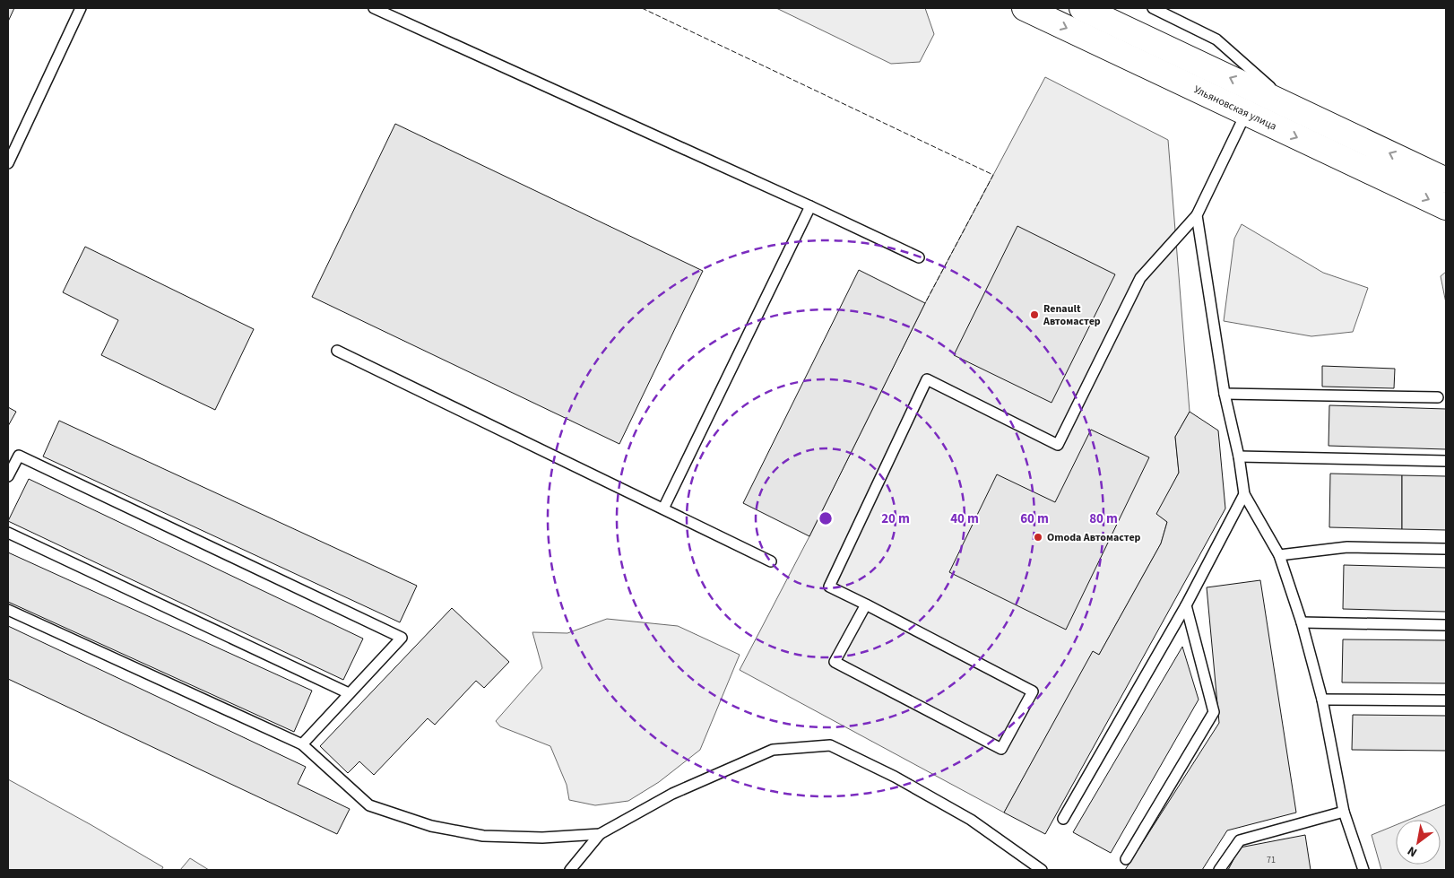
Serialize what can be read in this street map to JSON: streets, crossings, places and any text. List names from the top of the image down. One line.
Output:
{"streets":{"highway":["Ульяновская улица"]},"places":["Renault Автомастер","Omoda Автомастер"],"house_numbers":["71"],"north":"bottom left","rings":["20 m","40 m","60 m","80 m"]}
